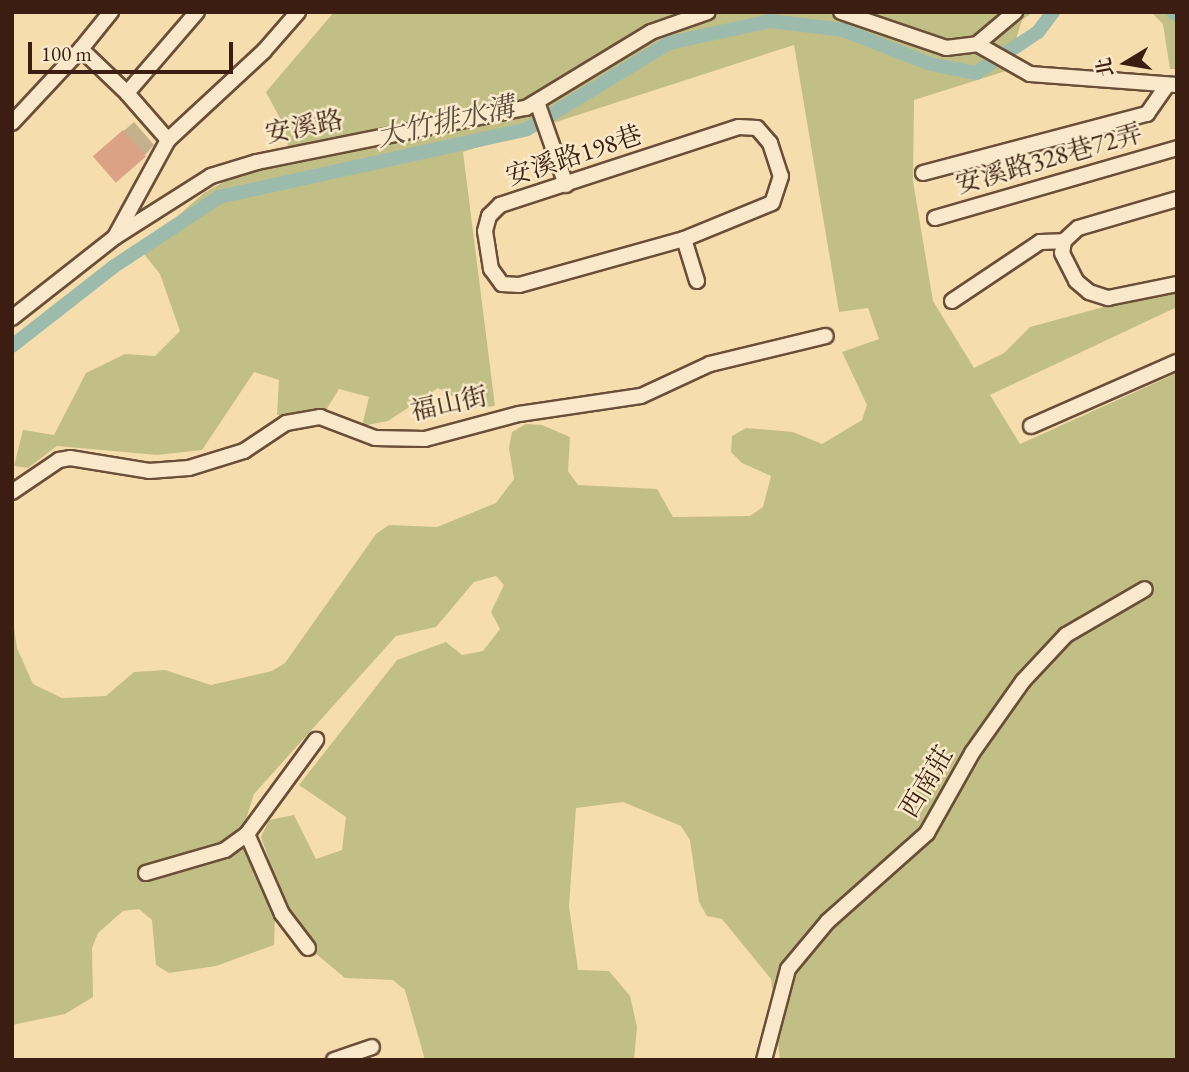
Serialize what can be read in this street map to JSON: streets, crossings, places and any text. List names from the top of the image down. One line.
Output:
{"streets":{"street":["安溪路","安溪路198巷","安溪路328巷72弄","福山街","西南莊"]},"water":["大竹排水溝"],"scale_bar":"100 m","north":"left"}
